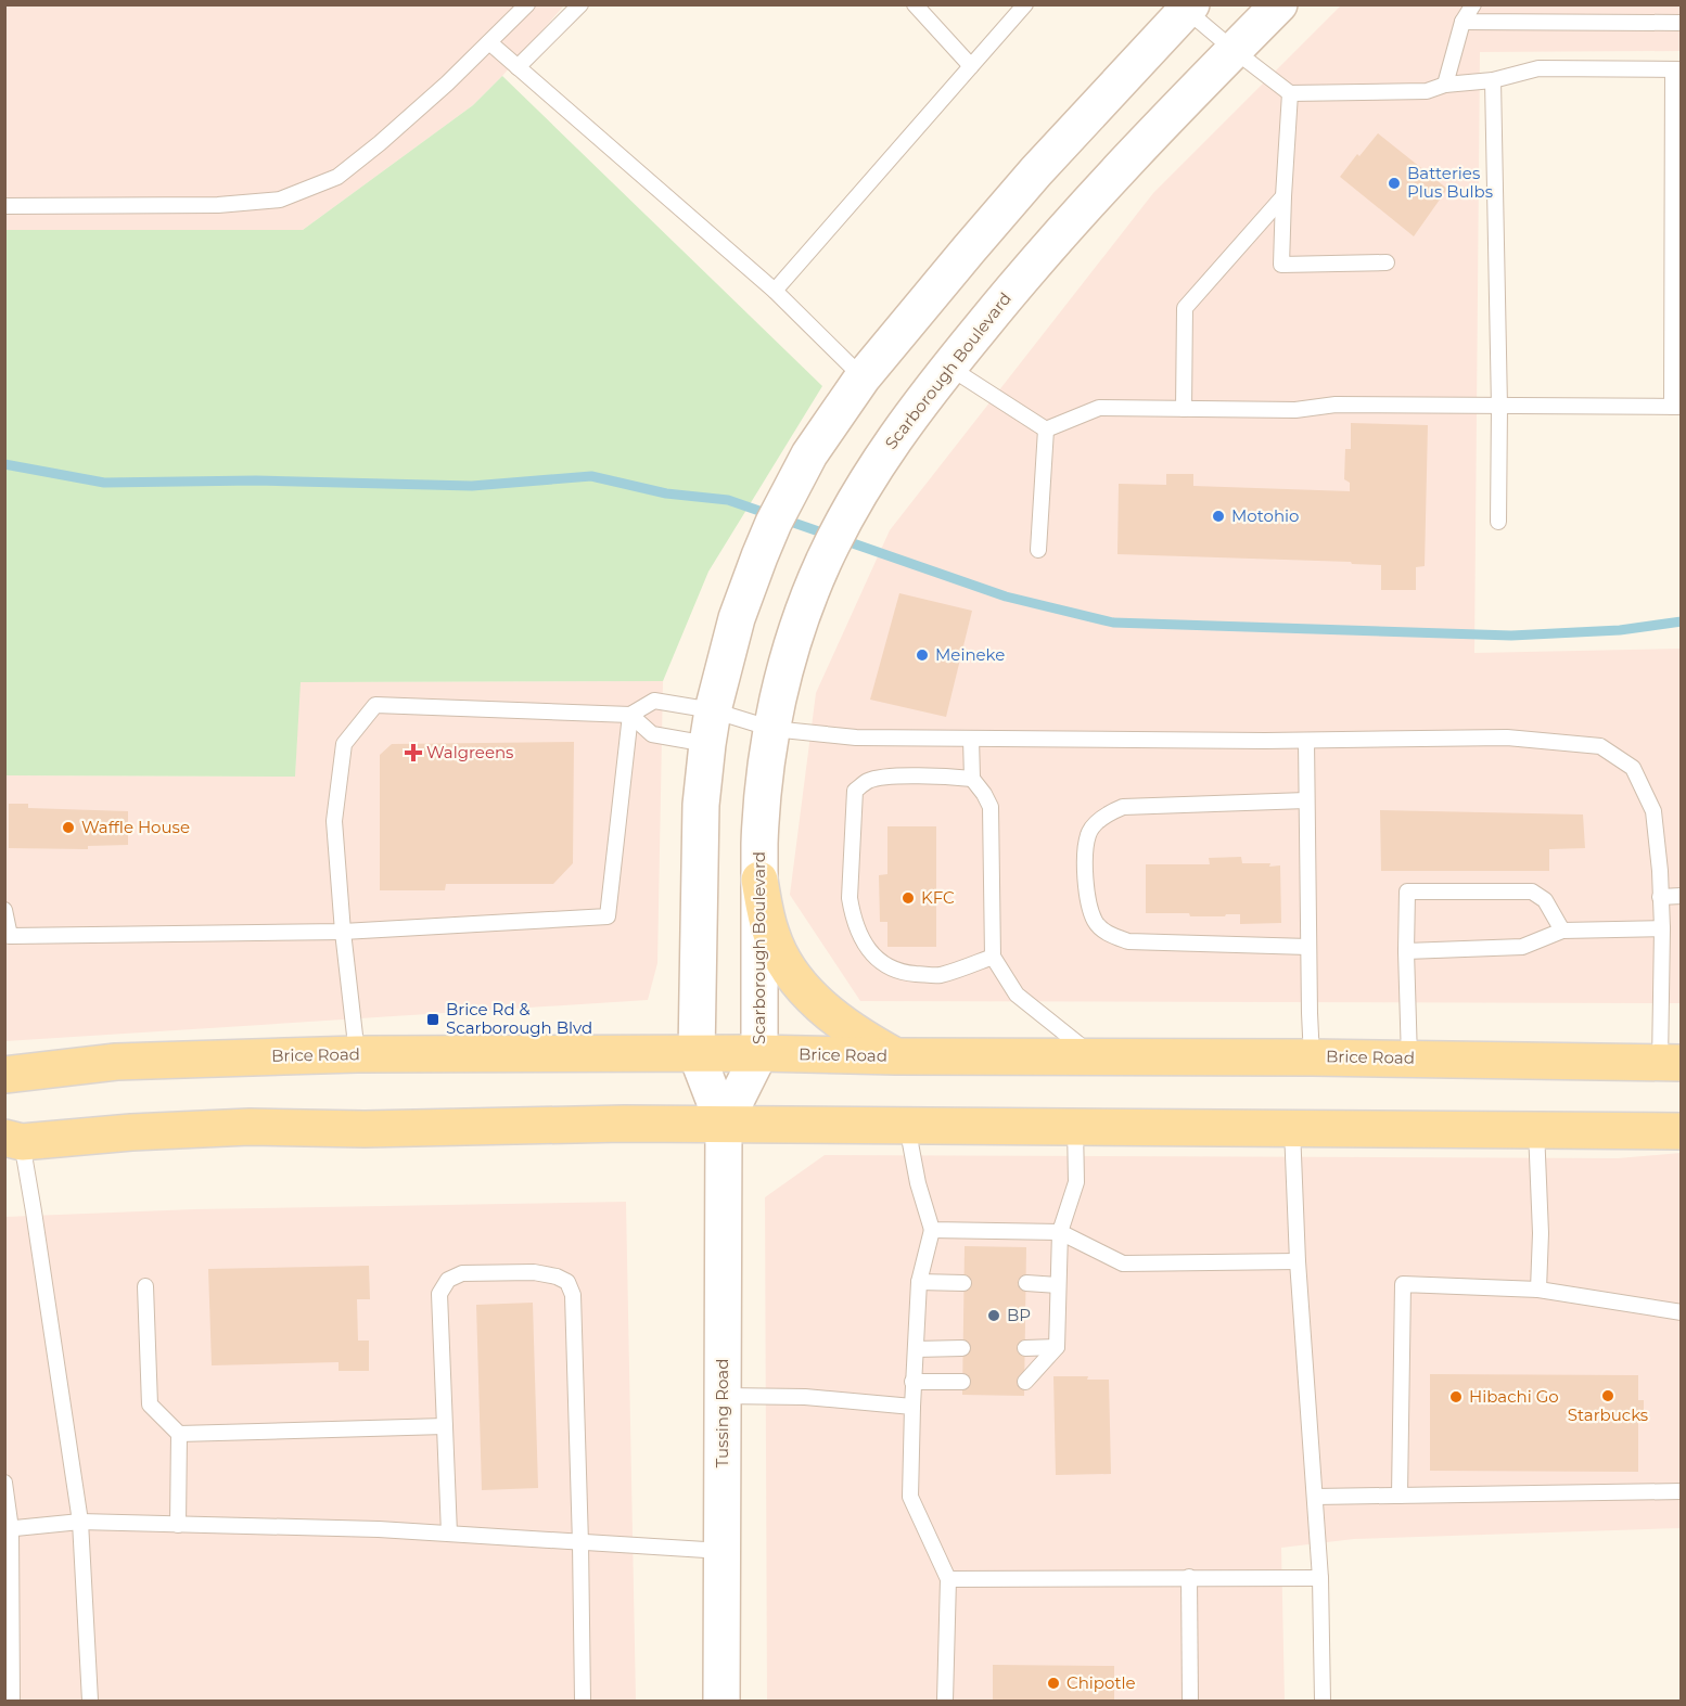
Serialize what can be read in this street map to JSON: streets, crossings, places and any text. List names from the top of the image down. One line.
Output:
{"streets":{"main road":["Brice Road"],"street":["Scarborough Boulevard","Tussing Road"]},"crossings":[["Scarborough Boulevard","Brice Road"],["Scarborough Boulevard","Tussing Road"]],"places":{"other":["Batteries Plus Bulbs","Motohio","Meineke","Waffle House","KFC","BP","Starbucks","Hibachi Go","Chipotle"],"health":["Walgreens"],"transit":["Brice Rd & Scarborough Blvd"]}}
